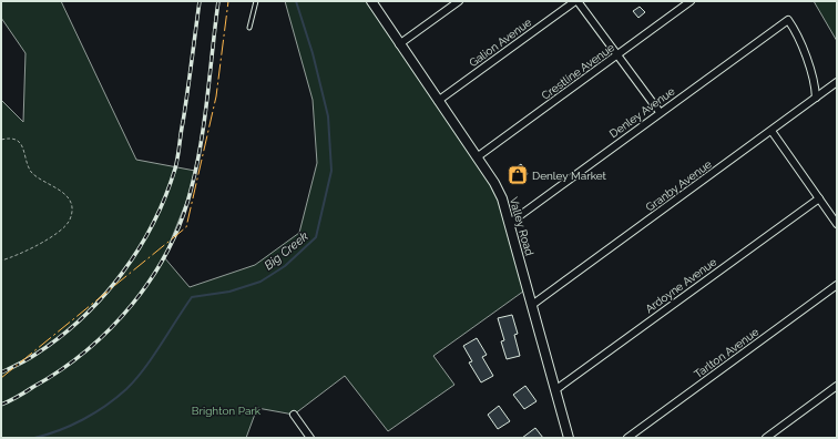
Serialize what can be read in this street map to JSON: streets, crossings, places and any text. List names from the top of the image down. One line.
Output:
{"streets":{"street":["Galion Avenue","Crestline Avenue","Denley Avenue","Granby Avenue","Valley Road","Ardoyne Avenue","Tarlton Avenue"]},"crossings":[["Galion Avenue","Valley Road"],["Crestline Avenue","Valley Road"],["Denley Avenue","Granby Avenue"],["Denley Avenue","Valley Road"],["Granby Avenue","Valley Road"],["Valley Road","Ardoyne Avenue"]],"water":["Big Creek"],"parks":["Brighton Park"],"places":{"shop":["Denley Market"]}}
